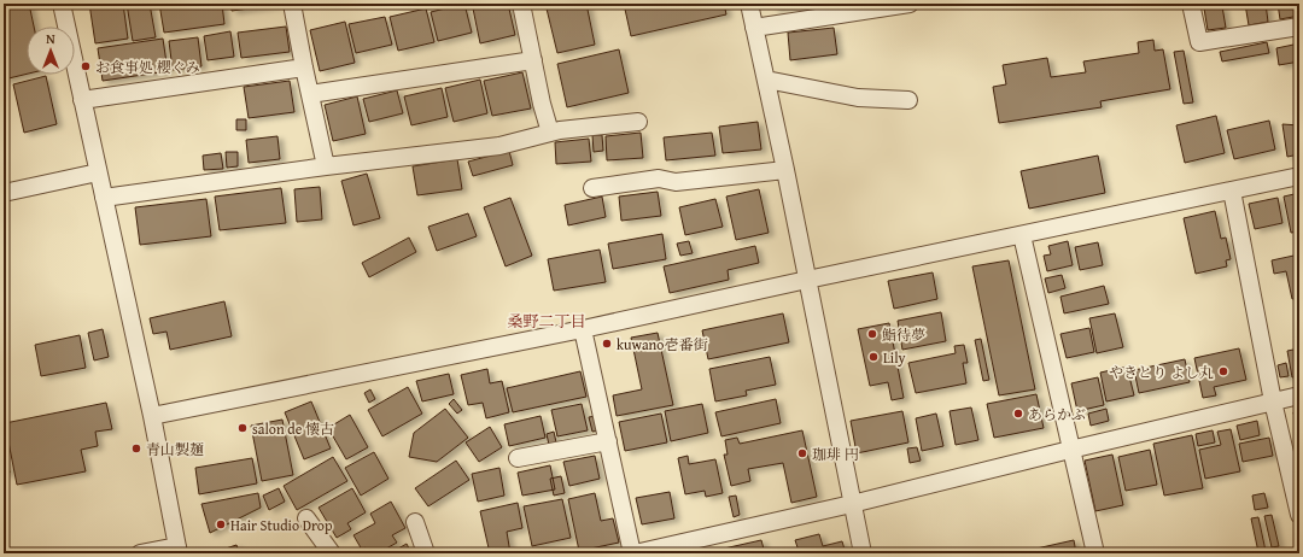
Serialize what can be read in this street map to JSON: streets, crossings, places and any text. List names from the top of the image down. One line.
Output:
{"districts":["桑野二丁目"],"places":["お食事処 櫻ぐみ","鮨待夢","kuwano壱番街","Lily","やきとり よし丸","あらかぶ","salon de 懐古","青山製麺","珈琲 円","Hair Studio Drop"],"north":"top"}
